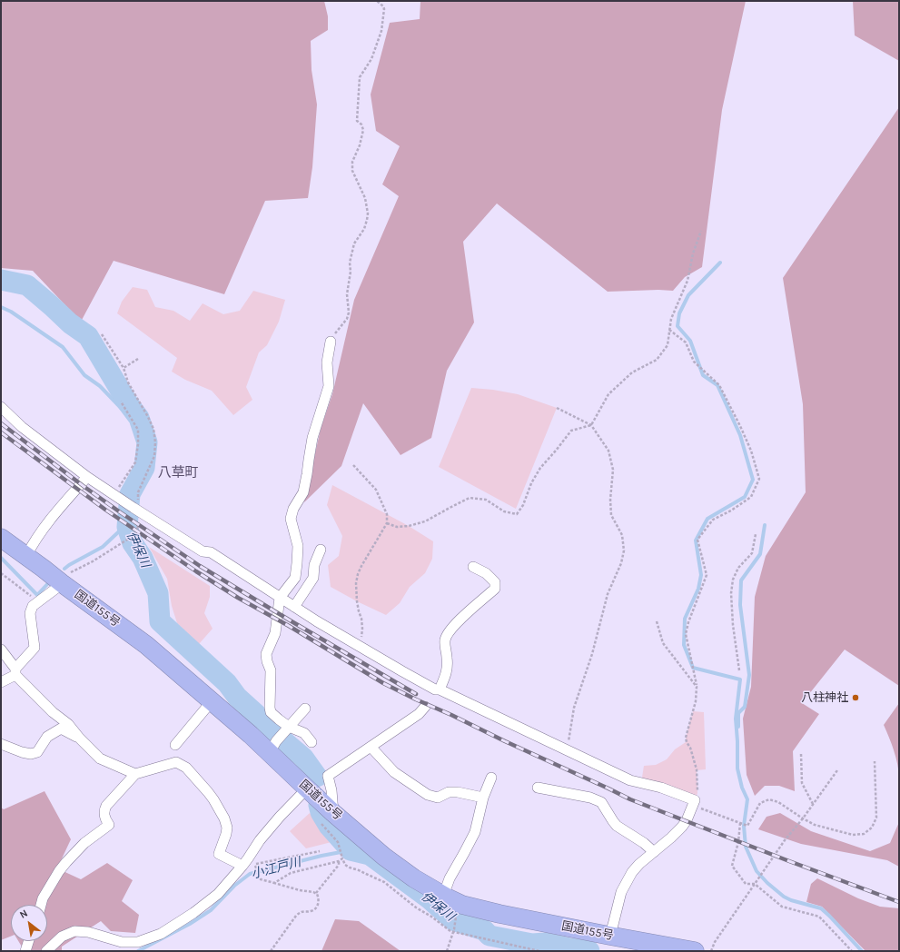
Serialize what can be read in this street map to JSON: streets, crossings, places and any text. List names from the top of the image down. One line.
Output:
{"streets":{"highway":["国道155号"]},"districts":["八草町"],"water":["伊保川","小江戸川"],"places":["八柱神社"],"north":"top left"}
